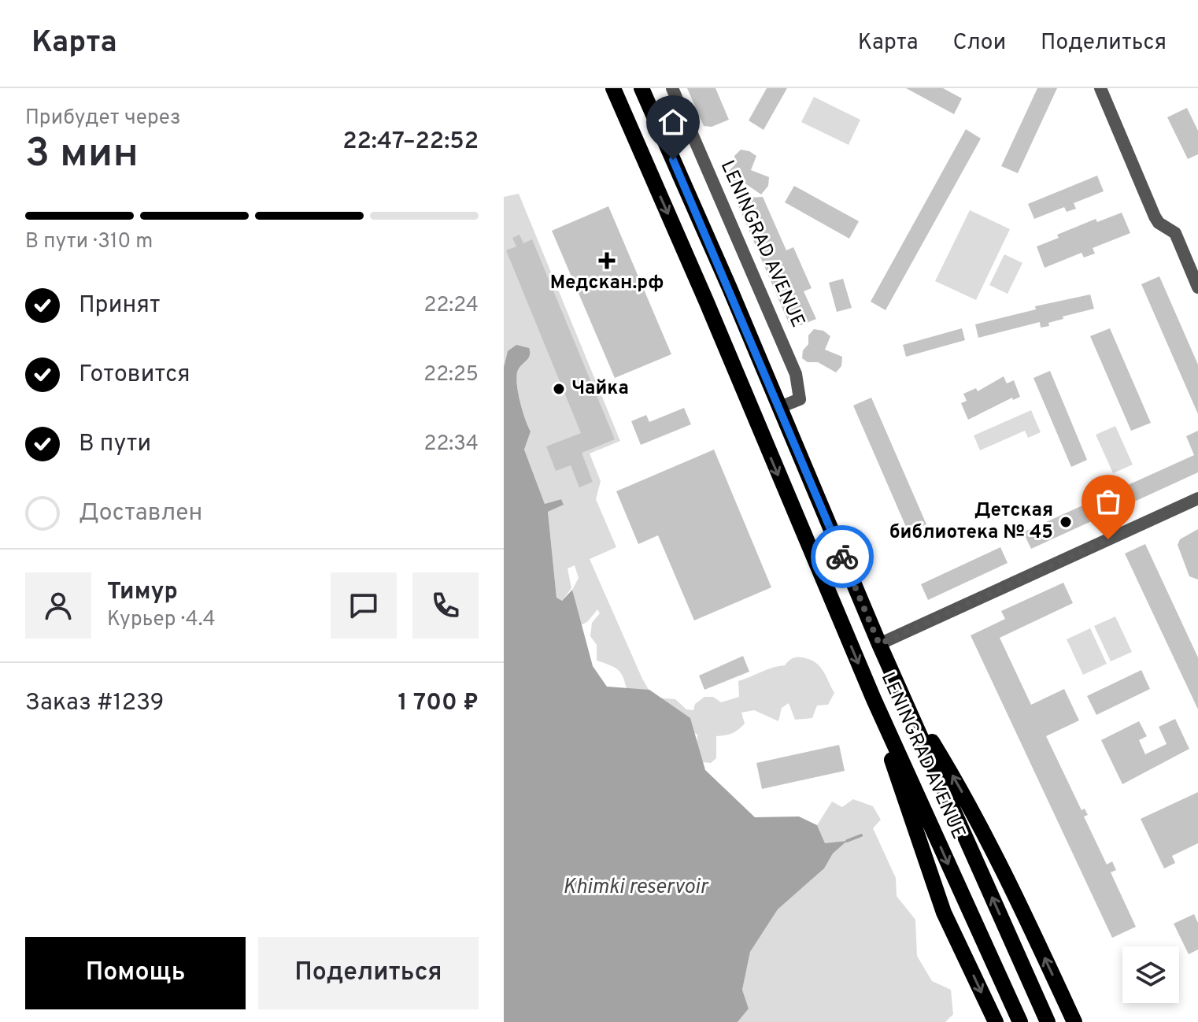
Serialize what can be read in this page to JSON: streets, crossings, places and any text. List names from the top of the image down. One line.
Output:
{"streets":{"main road":["LENINGRAD AVENUE"]},"water":["Khimki reservoir"],"places":{"health":["Медскан.рф"],"other":["Чайка","Детская библиотека № 45"]},"page":{"header":"Карта","nav":["Карта","Слои","Поделиться"],"heading":["3 мин","Прибудет через","22:47–22:52"],"panel":["Тимур","Курьер · 4.4","Заказ #1239","1 700 ₽"],"bar":"В пути · 310 m","list":[["Принят","22:24"],["Готовится","22:25"],["В пути","22:34"],"Доставлен"],"buttons":["Помощь","Поделиться"]}}
